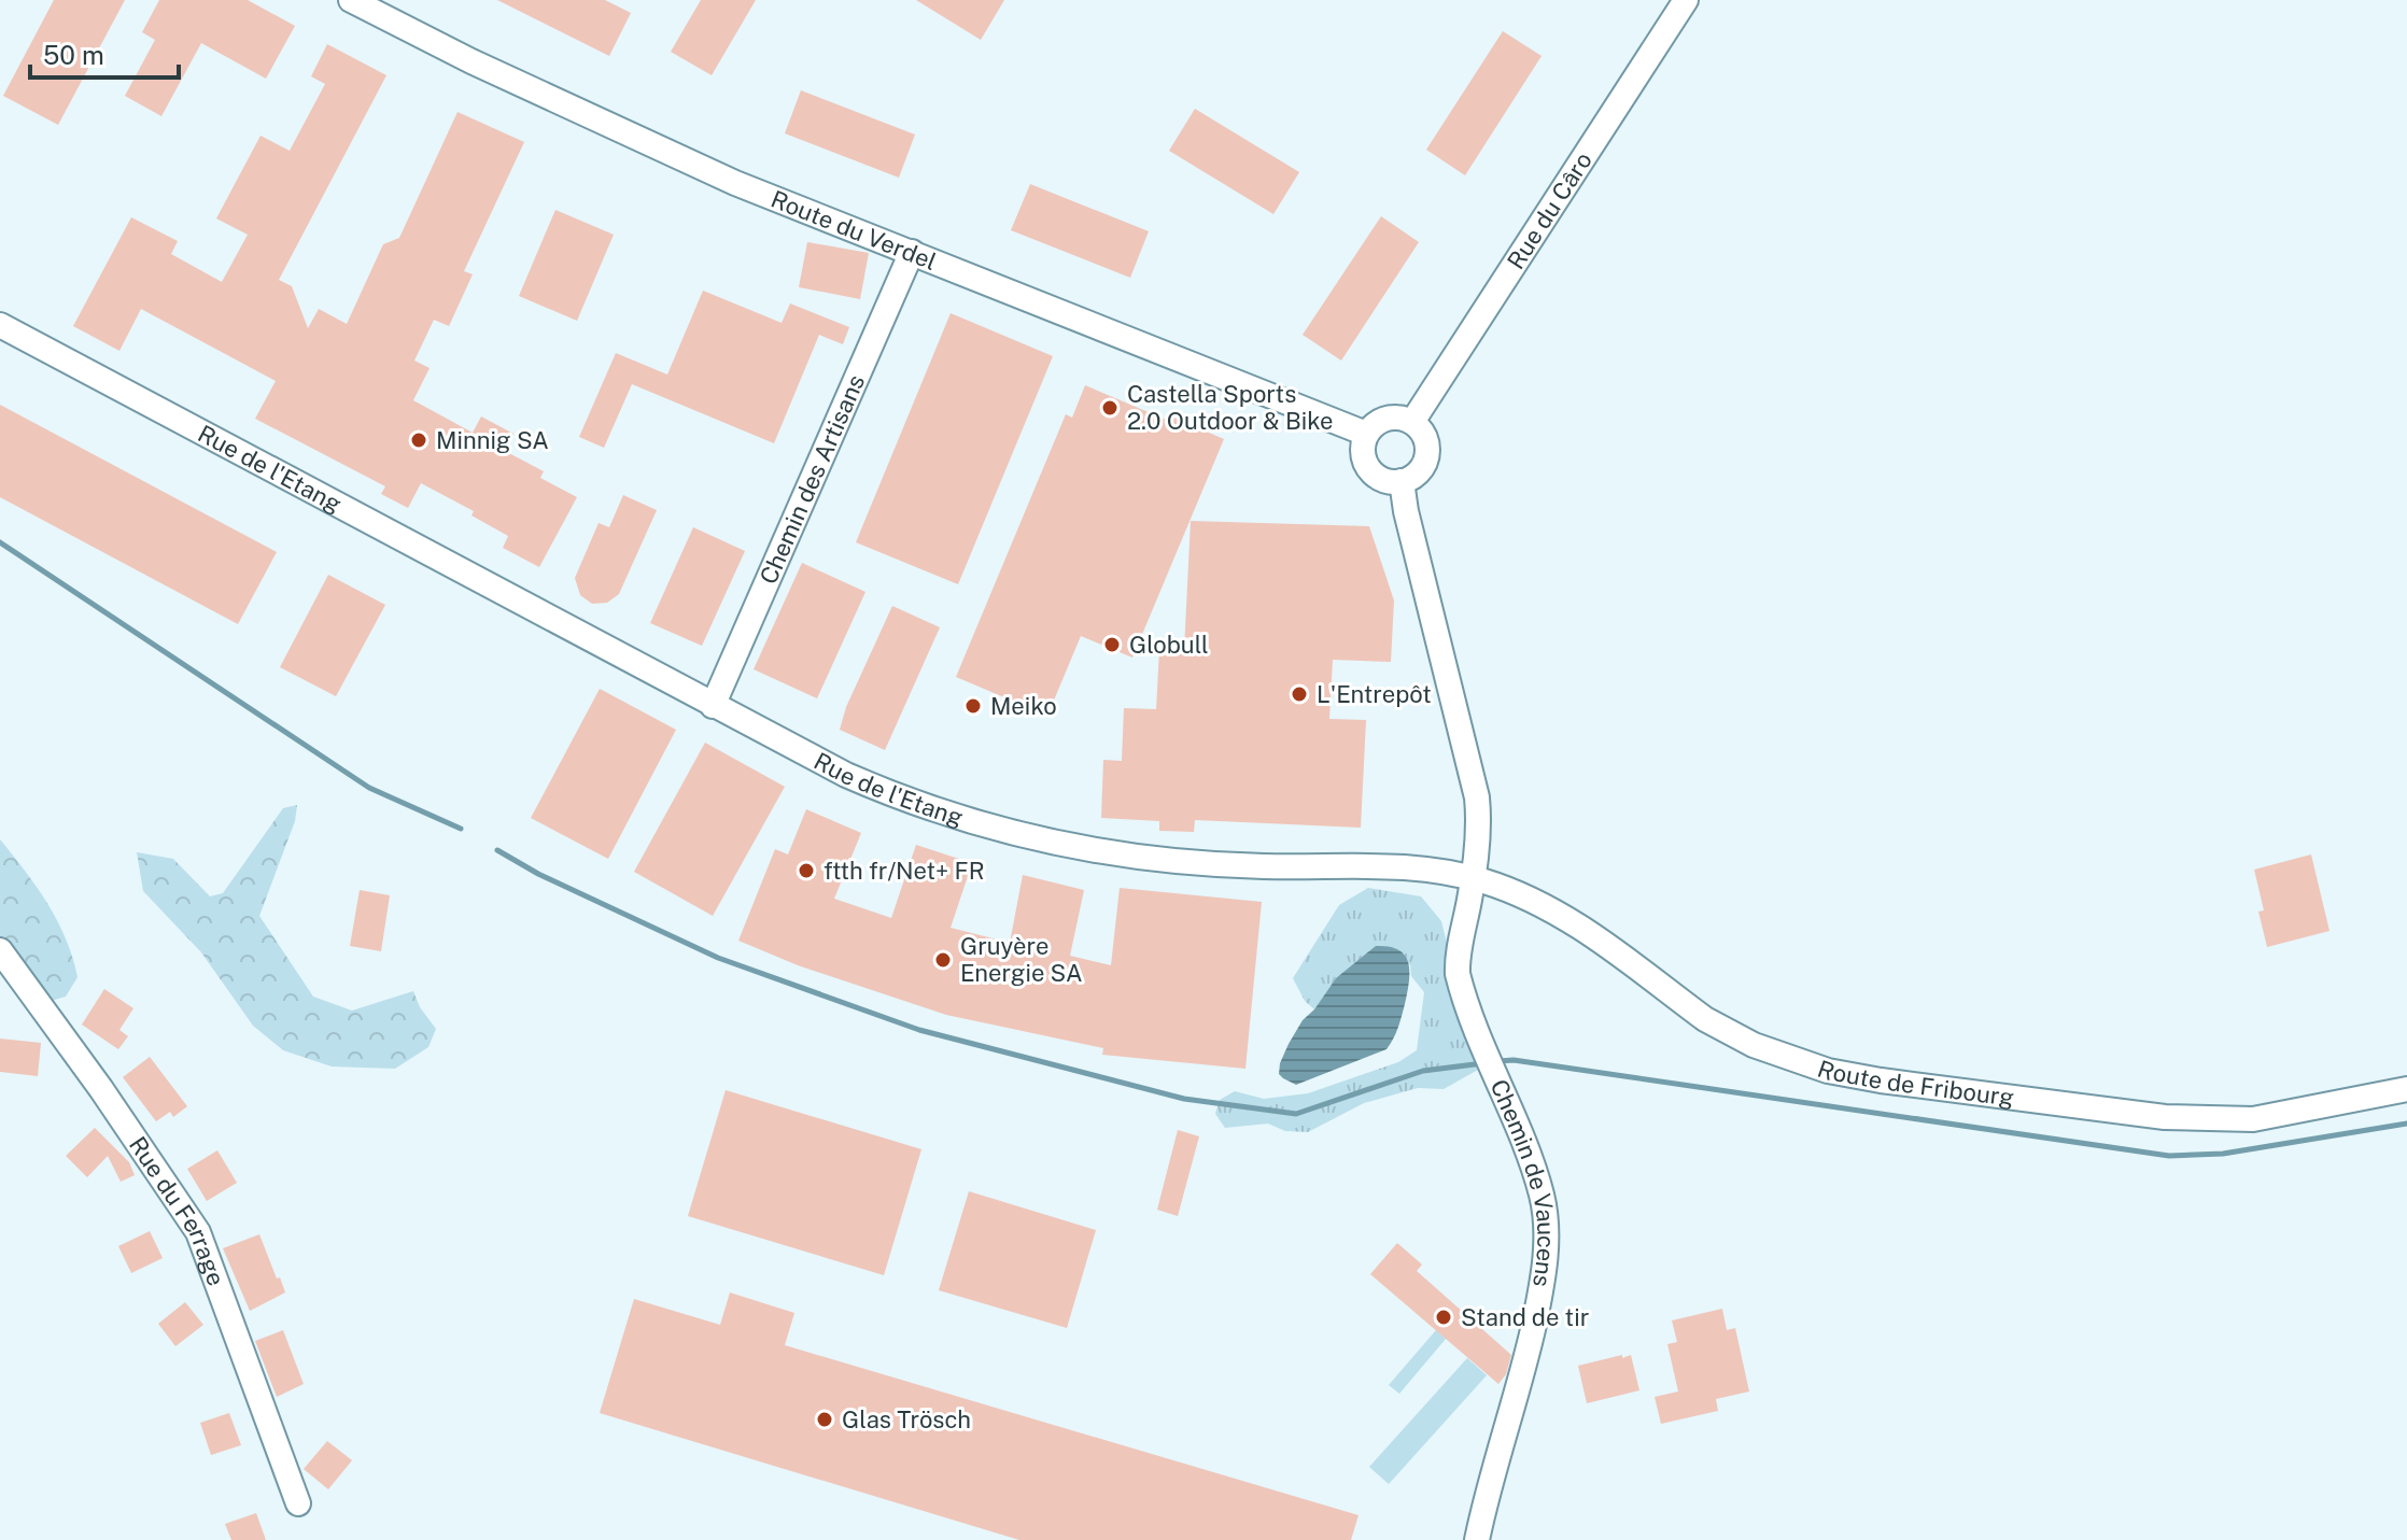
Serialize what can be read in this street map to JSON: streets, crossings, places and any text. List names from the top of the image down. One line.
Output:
{"streets":{"street":["Rue du Câro","Route du Verdel","Rue de l'Etang","Chemin des Artisans","Route de Fribourg","Chemin de Vaucens","Rue du Ferrage"]},"crossings":[["Rue du Câro","Route du Verdel"],["Route du Verdel","Chemin des Artisans"],["Rue de l'Etang","Chemin des Artisans"],["Rue de l'Etang","Route de Fribourg"],["Rue de l'Etang","Chemin de Vaucens"],["Route de Fribourg","Chemin de Vaucens"]],"places":["Castella Sports 2.0 Outdoor & Bike","Minnig SA","Globull","L'Entrepôt","Meiko","ftth fr/Net+ FR","Gruyère Energie SA","Stand de tir","Glas Trösch"],"scale_bar":"50 m"}
